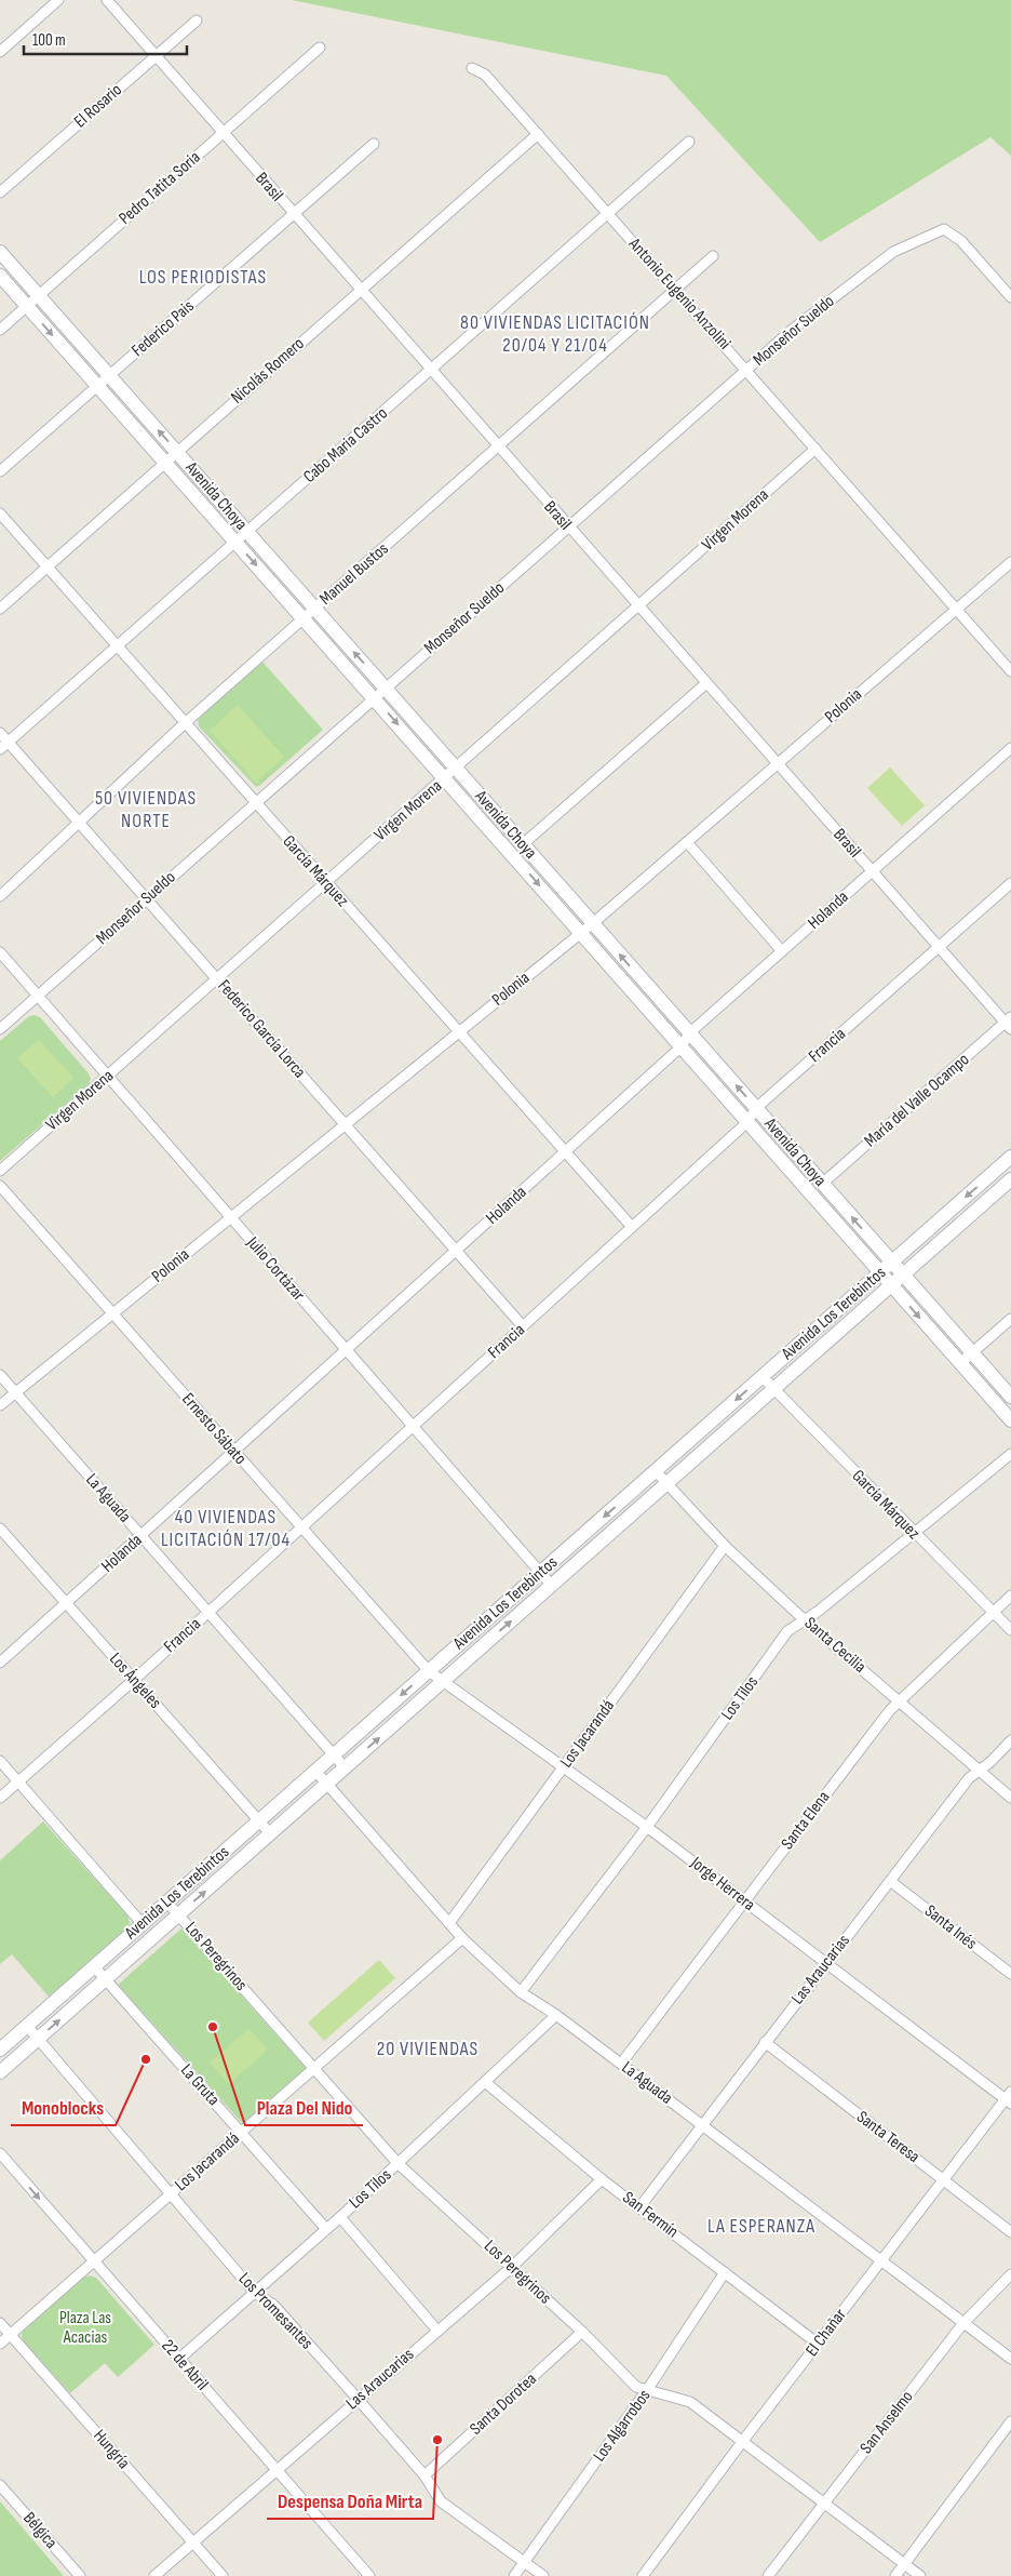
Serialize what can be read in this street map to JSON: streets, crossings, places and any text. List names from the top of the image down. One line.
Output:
{"streets":{"main road":["Avenida Choya","Avenida Los Terebintos"],"street":["El Rosario","Brasil","Pedro Tatita Soria","Antonio Eugenio Anzolini","Federico Pais","Monseñor Sueldo","Nicolás Romero","Cabo Maria Castro","Virgen Morena","Manuel Bustos","Polonia","García Márquez","Holanda","Federico García Lorca","Francia","María del Valle Ocampo","Julio Cortázar","Ernesto Sábato","La Aguada","Santa Cecilia","Los Ángeles","Los Tilos","Los Jacarandá","Santa Elena","Jorge Herrera","Santa Inés","Los Peregrinos","Las Araucarias","La Gruta","Santa Teresa","San Fermín","Los Promesantes","El Chañar","22 de Abril","Santa Dorotea","San Anselmo","Los Algarrobos","Hungría","Bélgica"]},"crossings":[["El Rosario","Brasil"],["Brasil","Pedro Tatita Soria"],["Brasil","Federico Pais"],["Brasil","Monseñor Sueldo"],["Brasil","Nicolás Romero"],["Brasil","Cabo Maria Castro"],["Brasil","Virgen Morena"],["Brasil","Manuel Bustos"],["Brasil","Polonia"],["Brasil","Holanda"],["Brasil","Francia"],["Brasil","María del Valle Ocampo"],["Pedro Tatita Soria","Avenida Choya"],["Antonio Eugenio Anzolini","Monseñor Sueldo"],["Antonio Eugenio Anzolini","Nicolás Romero"],["Antonio Eugenio Anzolini","Cabo Maria Castro"],["Antonio Eugenio Anzolini","Virgen Morena"],["Antonio Eugenio Anzolini","Manuel Bustos"],["Antonio Eugenio Anzolini","Polonia"],["Federico Pais","Avenida Choya"],["Monseñor Sueldo","Avenida Choya"],["Monseñor Sueldo","García Márquez"],["Monseñor Sueldo","Federico García Lorca"],["Monseñor Sueldo","Julio Cortázar"],["Nicolás Romero","Avenida Choya"],["Nicolás Romero","García Márquez"],["Cabo Maria Castro","Avenida Choya"],["Cabo Maria Castro","García Márquez"],["Cabo Maria Castro","Federico García Lorca"],["Avenida Choya","Virgen Morena"],["Avenida Choya","Manuel Bustos"],["Avenida Choya","Polonia"],["Avenida Choya","Holanda"],["Avenida Choya","Francia"],["Avenida Choya","María del Valle Ocampo"],["Avenida Choya","Avenida Los Terebintos"],["Virgen Morena","García Márquez"],["Virgen Morena","Federico García Lorca"],["Virgen Morena","Julio Cortázar"],["Manuel Bustos","García Márquez"],["Manuel Bustos","Federico García Lorca"],["Polonia","García Márquez"],["Polonia","Federico García Lorca"],["Polonia","Julio Cortázar"],["Polonia","Ernesto Sábato"],["Polonia","La Aguada"],["García Márquez","Holanda"],["García Márquez","Francia"],["García Márquez","Avenida Los Terebintos"],["García Márquez","Los Tilos"],["García Márquez","Santa Elena"],["Holanda","Federico García Lorca"],["Holanda","Julio Cortázar"],["Holanda","Ernesto Sábato"],["Holanda","La Aguada"],["Holanda","Los Ángeles"],["Federico García Lorca","Francia"],["Francia","Julio Cortázar"],["Francia","Ernesto Sábato"],["Francia","La Aguada"],["Francia","Los Ángeles"],["Julio Cortázar","Avenida Los Terebintos"],["Avenida Los Terebintos","Ernesto Sábato"],["Avenida Los Terebintos","La Aguada"],["Avenida Los Terebintos","Santa Cecilia"],["Avenida Los Terebintos","Los Ángeles"],["Avenida Los Terebintos","Jorge Herrera"],["Avenida Los Terebintos","Los Peregrinos"],["Avenida Los Terebintos","La Gruta"],["Avenida Los Terebintos","Los Promesantes"],["Ernesto Sábato","Jorge Herrera"],["La Aguada","Los Tilos"],["La Aguada","Los Jacarandá"],["La Aguada","Santa Elena"],["La Aguada","Las Araucarias"],["La Aguada","El Chañar"],["La Aguada","San Anselmo"],["Santa Cecilia","Los Tilos"],["Santa Cecilia","Los Jacarandá"],["Santa Cecilia","Santa Elena"],["Santa Cecilia","Las Araucarias"],["Los Tilos","Jorge Herrera"],["Los Tilos","Los Peregrinos"],["Los Tilos","La Gruta"],["Los Tilos","San Fermín"],["Los Tilos","Los Promesantes"],["Los Tilos","22 de Abril"],["Los Jacarandá","Jorge Herrera"],["Los Jacarandá","Los Peregrinos"],["Los Jacarandá","La Gruta"],["Los Jacarandá","Los Promesantes"],["Los Jacarandá","22 de Abril"],["Los Jacarandá","Hungría"],["Santa Elena","Jorge Herrera"],["Jorge Herrera","Las Araucarias"],["Jorge Herrera","El Chañar"],["Santa Inés","Las Araucarias"],["Los Peregrinos","Las Araucarias"],["Los Peregrinos","El Chañar"],["Los Peregrinos","Santa Dorotea"],["Los Peregrinos","San Anselmo"],["Los Peregrinos","Los Algarrobos"],["Las Araucarias","Santa Teresa"],["Las Araucarias","San Fermín"],["Las Araucarias","Los Promesantes"],["Las Araucarias","22 de Abril"],["Las Araucarias","Hungría"],["Santa Teresa","El Chañar"],["San Fermín","El Chañar"],["San Fermín","Los Algarrobos"],["Los Promesantes","Santa Dorotea"],["Los Promesantes","Los Algarrobos"]],"districts":["LOS PERIODISTAS","80 VIVIENDAS LICITACIÓN 20/04 Y 21/04","50 VIVIENDAS NORTE","40 VIVIENDAS LICITACIÓN 17/04","20 VIVIENDAS","LA ESPERANZA"],"parks":["Plaza Las Acacias"],"places":["Plaza Del Nido","Monoblocks","Despensa Doña Mirta"],"scale_bar":"100 m"}
